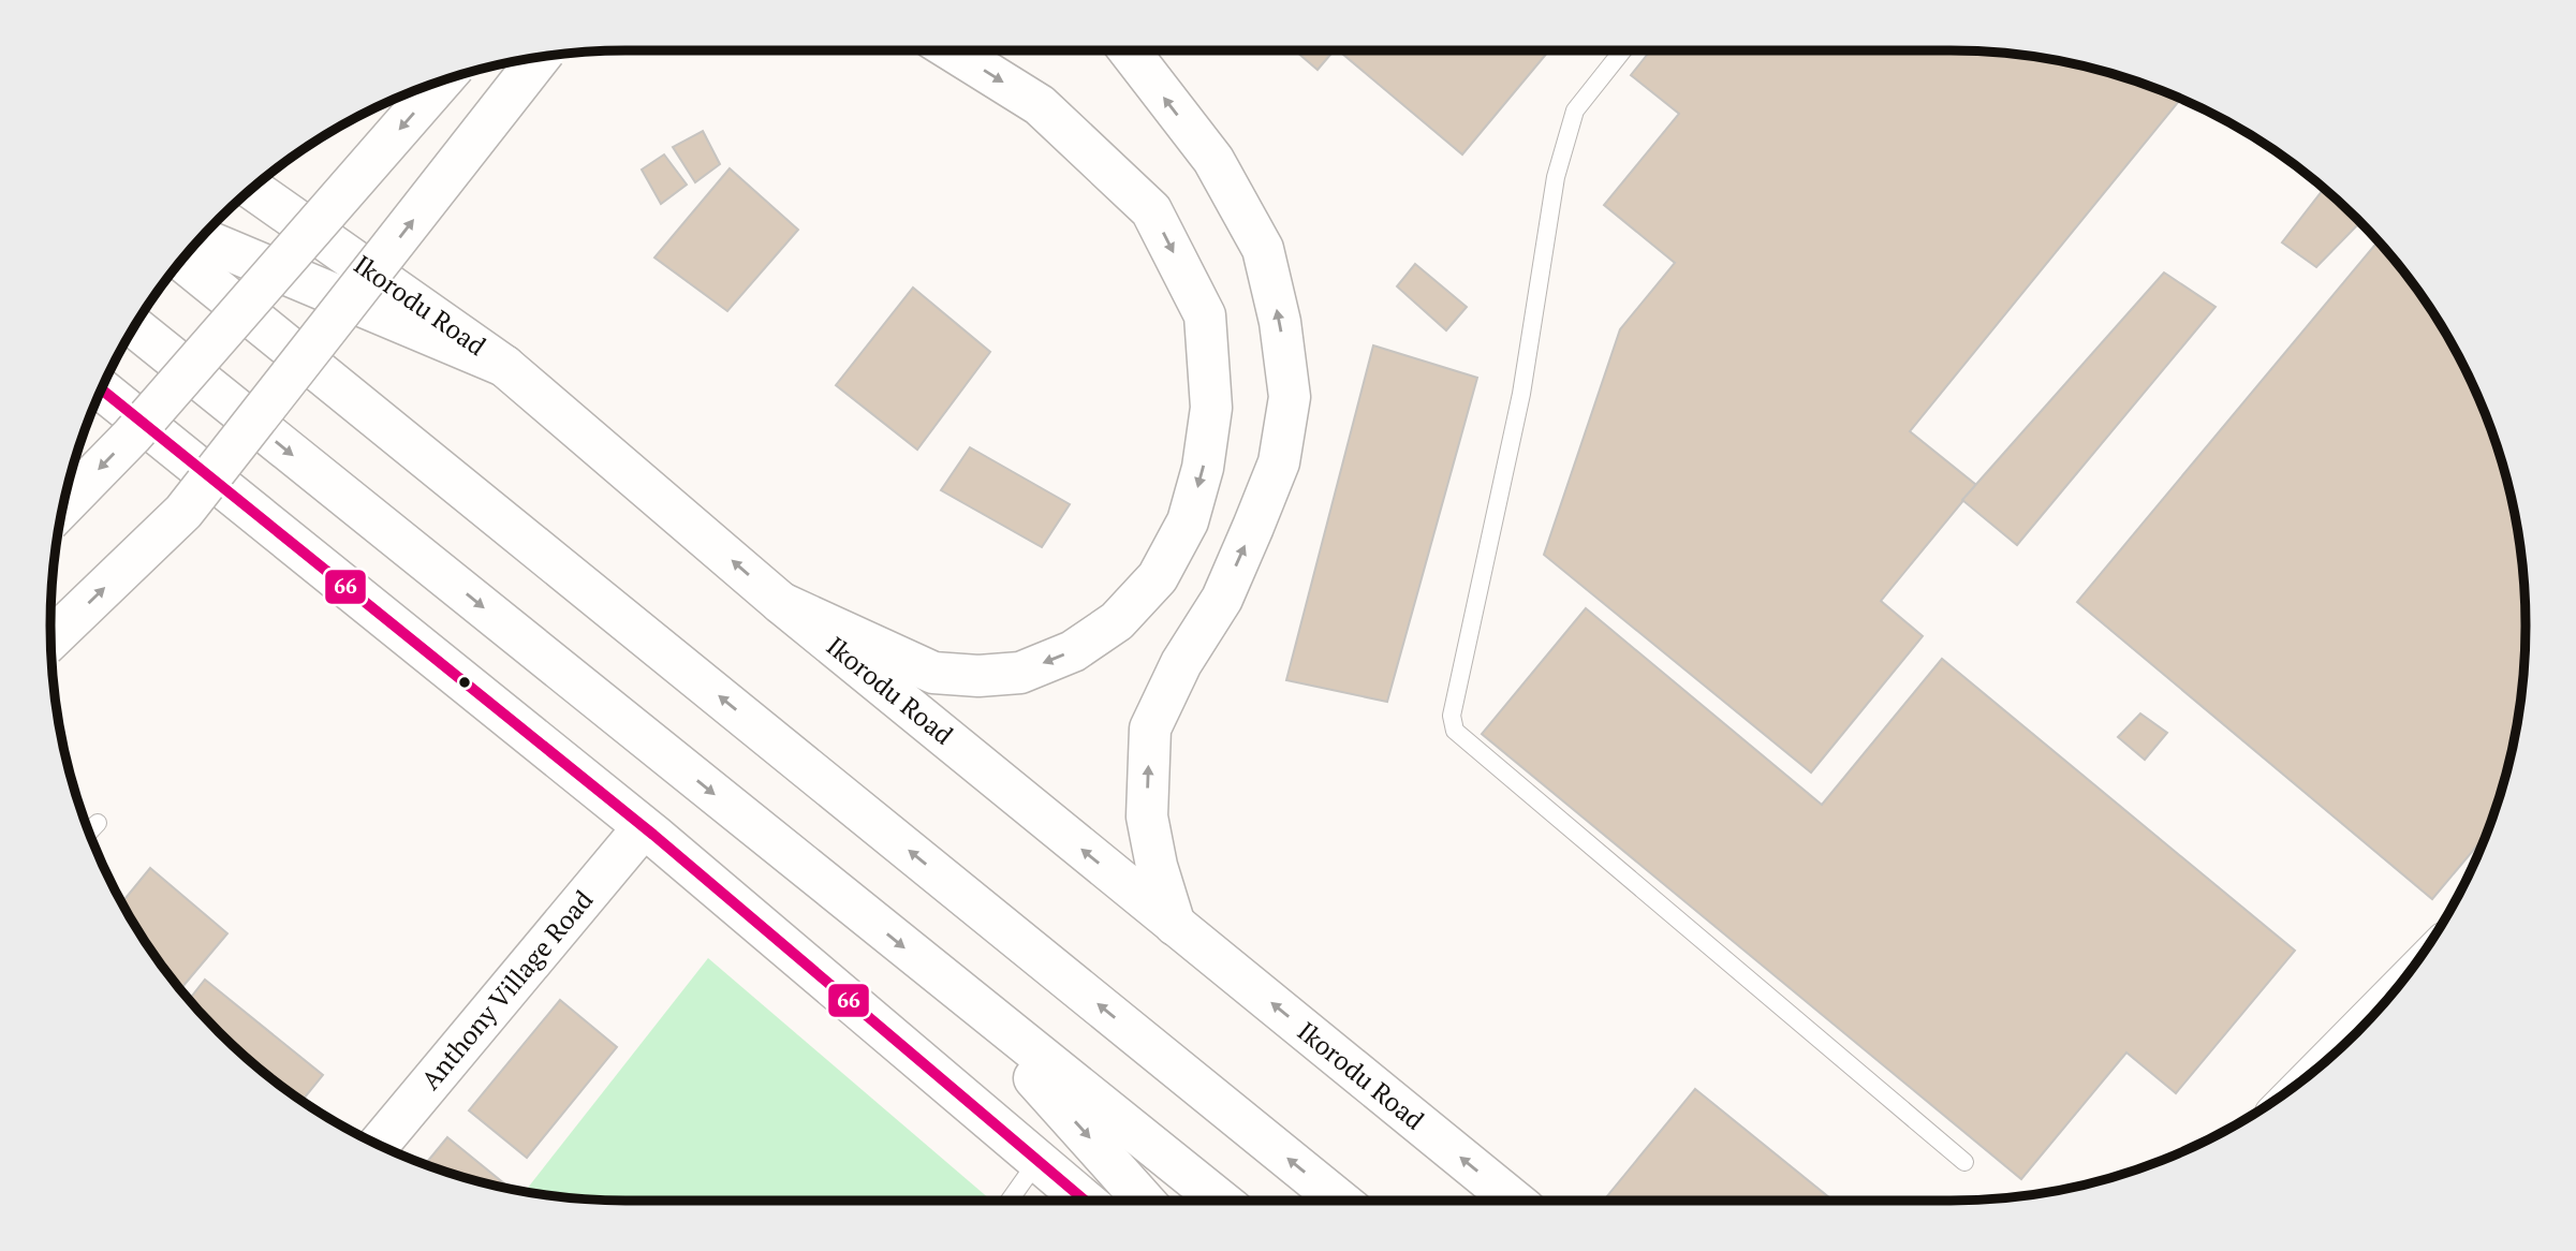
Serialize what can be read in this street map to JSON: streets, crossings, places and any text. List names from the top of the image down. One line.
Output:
{"streets":{"main road":["Ikorodu Road","Anthony Village Road"]},"lines":["transit line 66"]}
